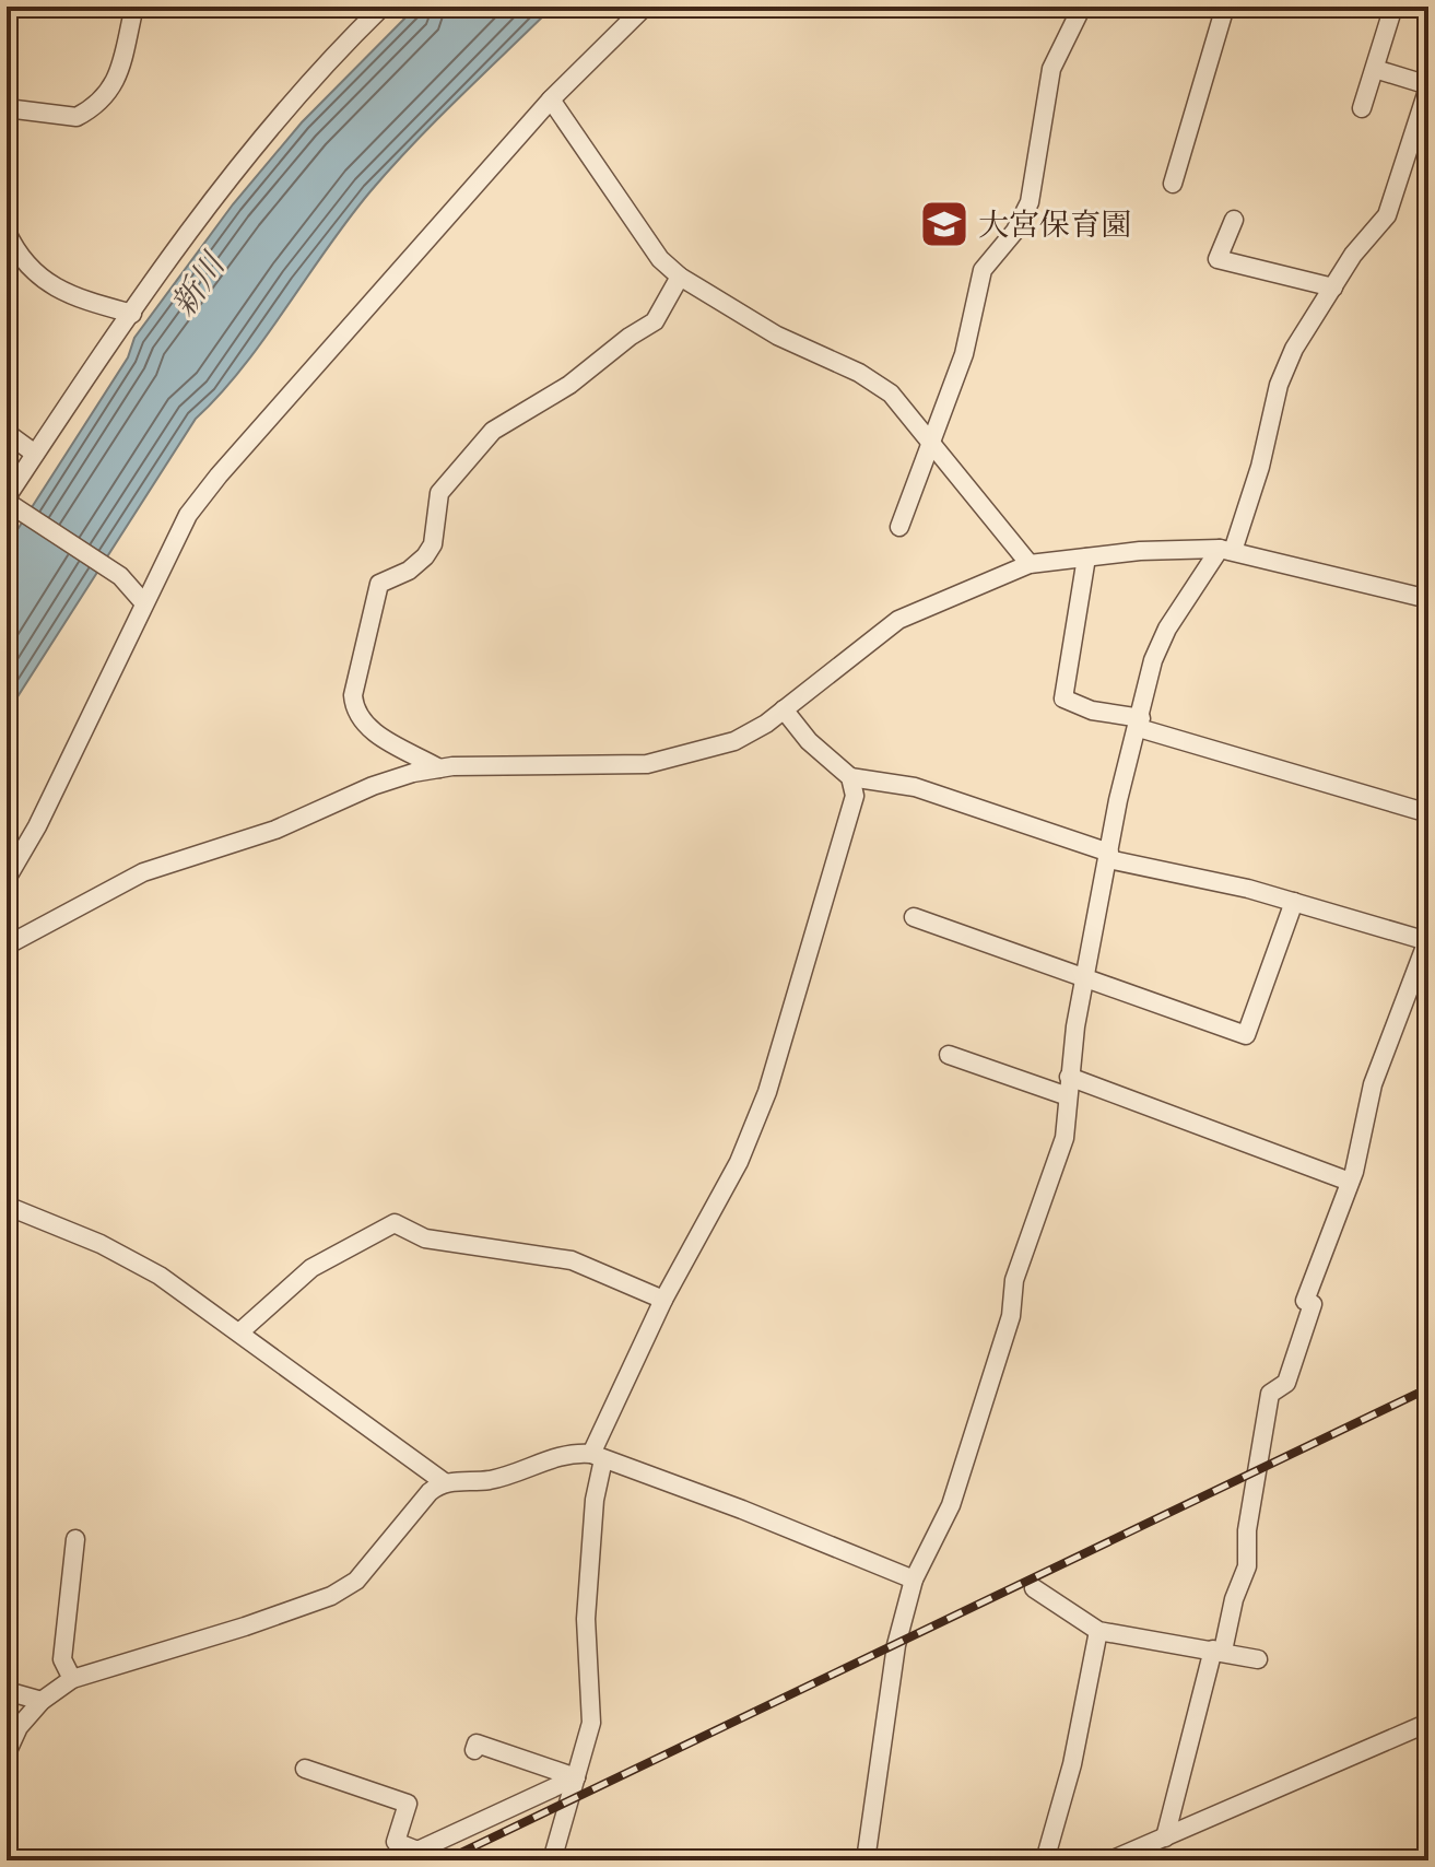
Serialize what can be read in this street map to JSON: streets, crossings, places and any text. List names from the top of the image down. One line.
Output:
{"water":["新川"],"places":{"school or university":["大宮保育園"]}}
